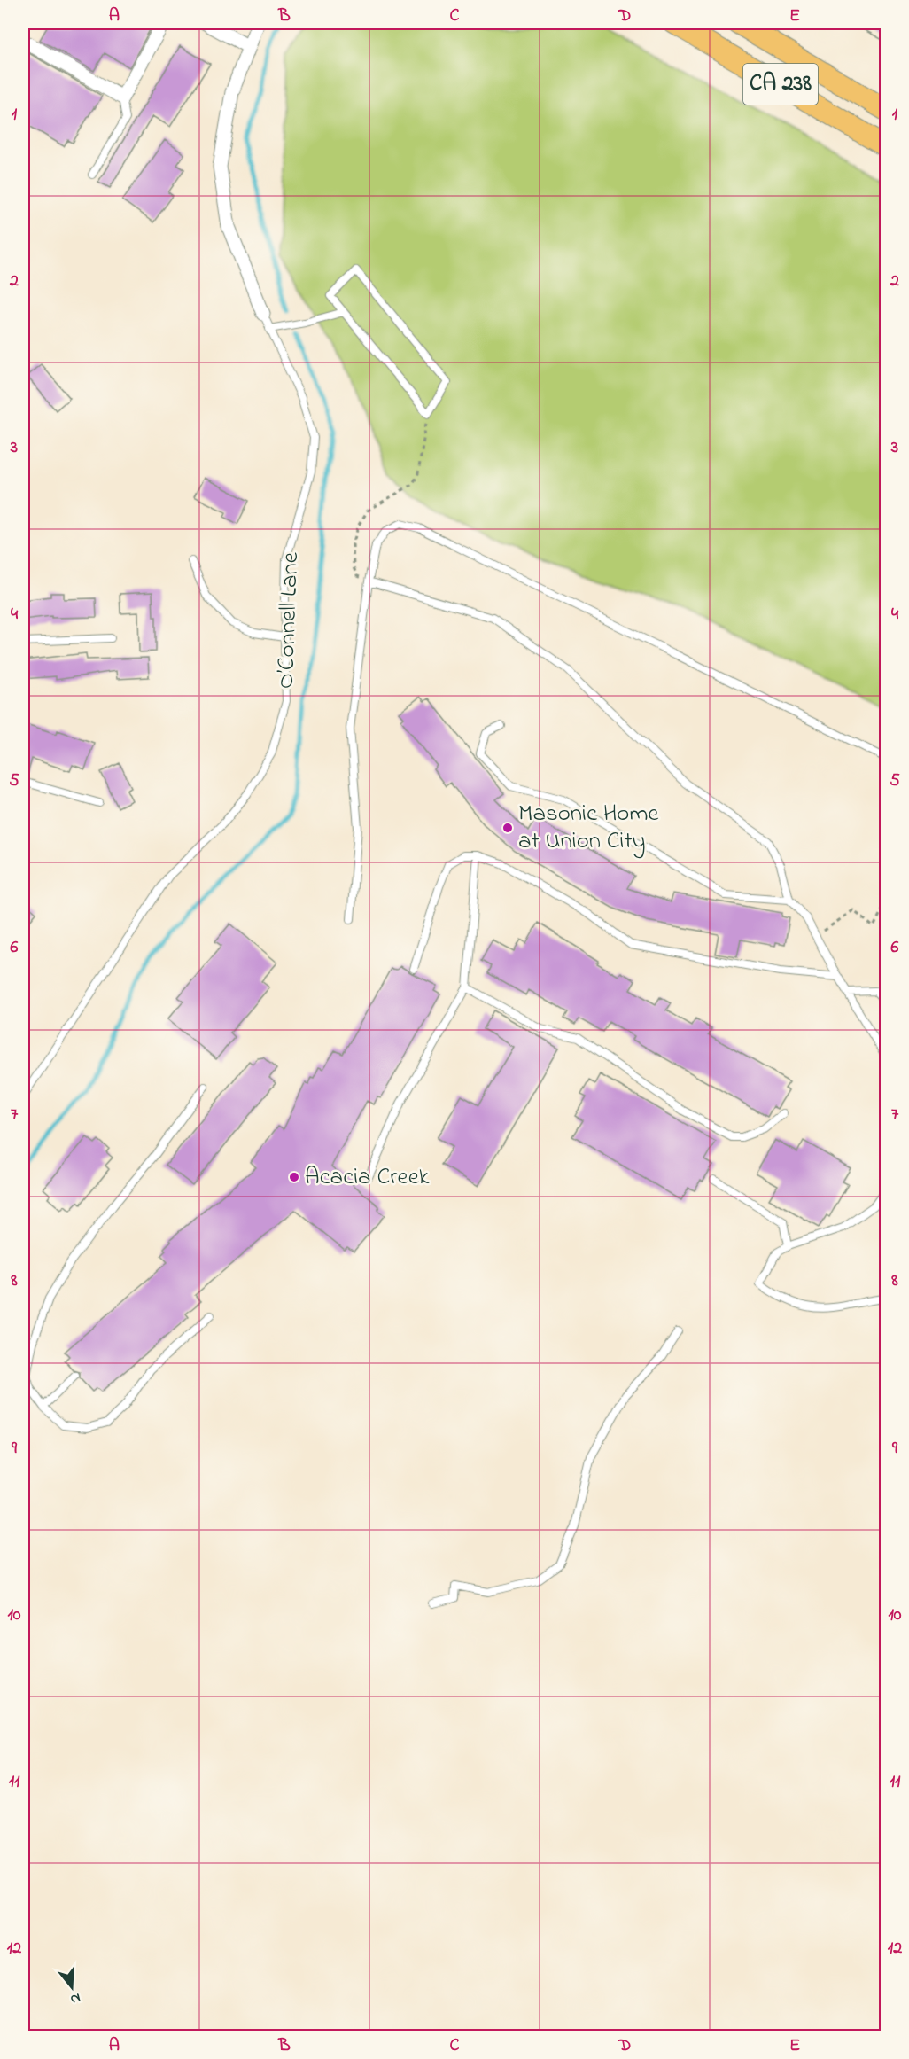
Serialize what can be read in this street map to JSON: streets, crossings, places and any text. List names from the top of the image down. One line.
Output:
{"streets":{"main road":["CA 238"],"street":["O’Connell Lane"]},"places":["Masonic Home at Union City","Acacia Creek"],"north":"bottom","grid":{"columns":["A","B","C","D","E"],"rows":["1","2","3","4","5","6","7","8","9","10","11","12"]}}
